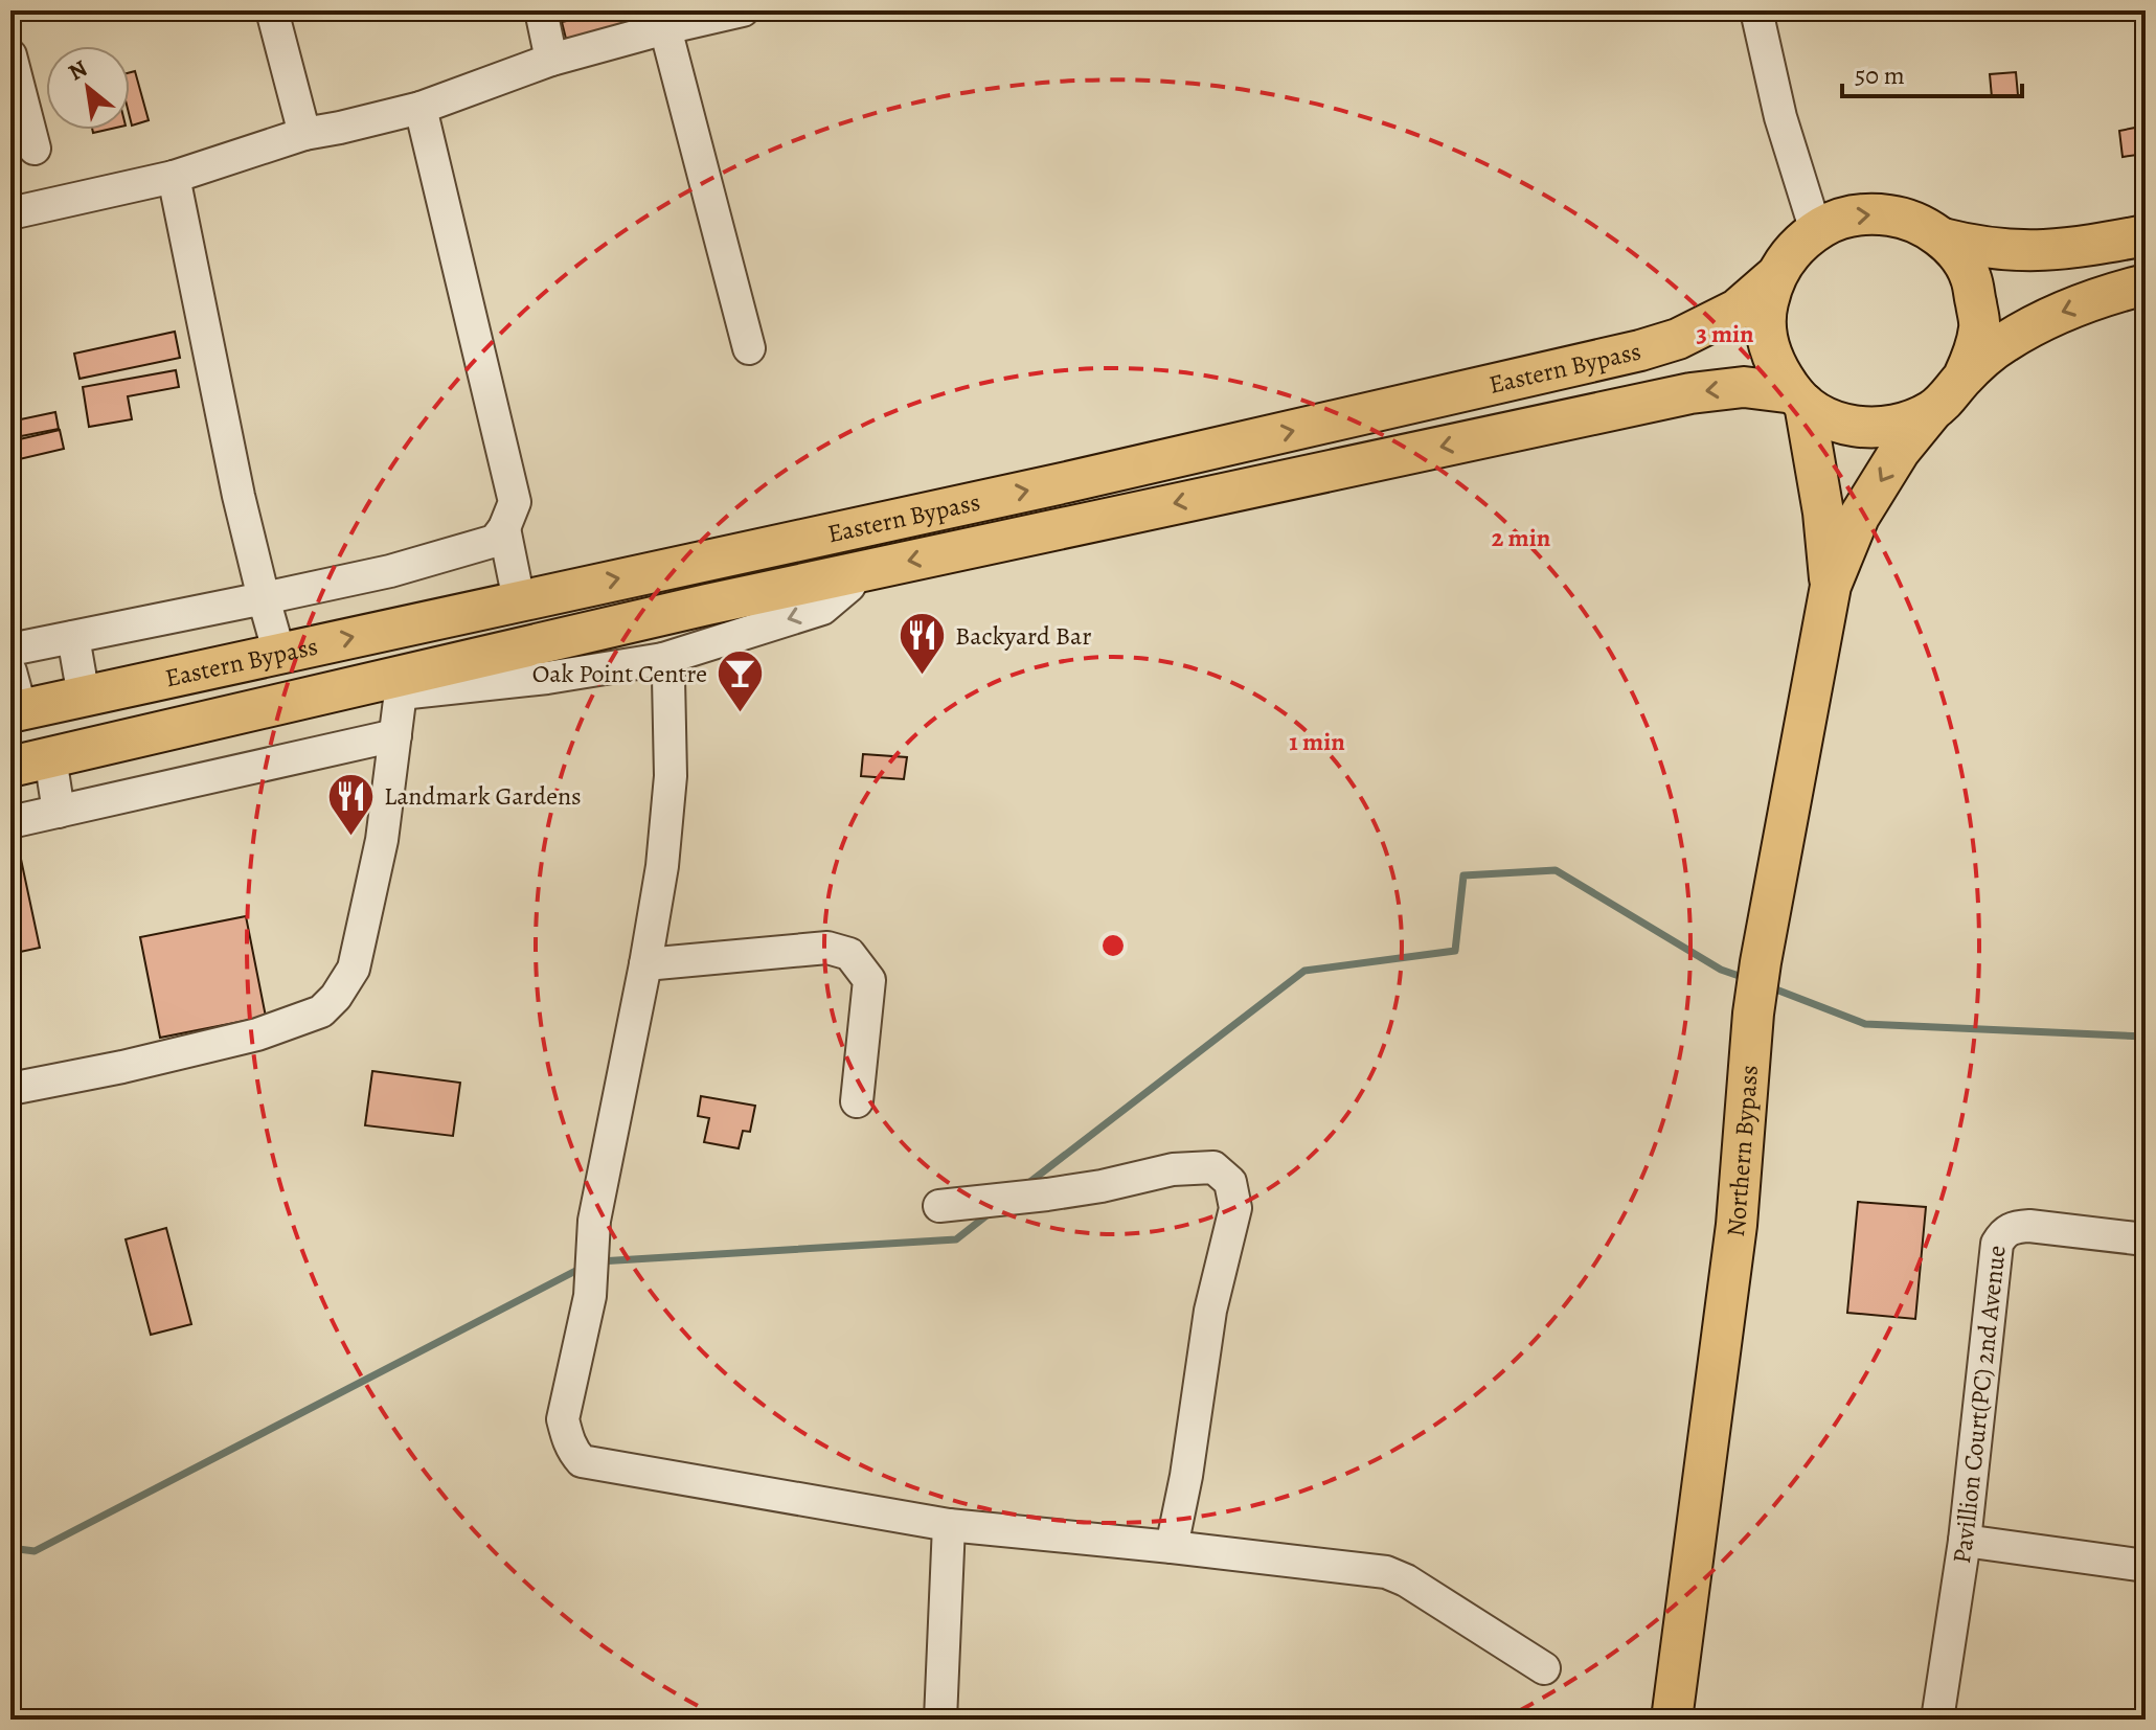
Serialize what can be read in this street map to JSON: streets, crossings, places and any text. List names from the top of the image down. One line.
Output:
{"streets":{"main road":["Eastern Bypass","Northern Bypass"],"street":["Pavillion Court(PC) 2nd Avenue"]},"places":{"restaurant":["Backyard Bar","Landmark Gardens"],"bar":["Oak Point Centre"]},"scale_bar":"50 m","north":"top left","rings":["3 min","2 min","1 min"]}
